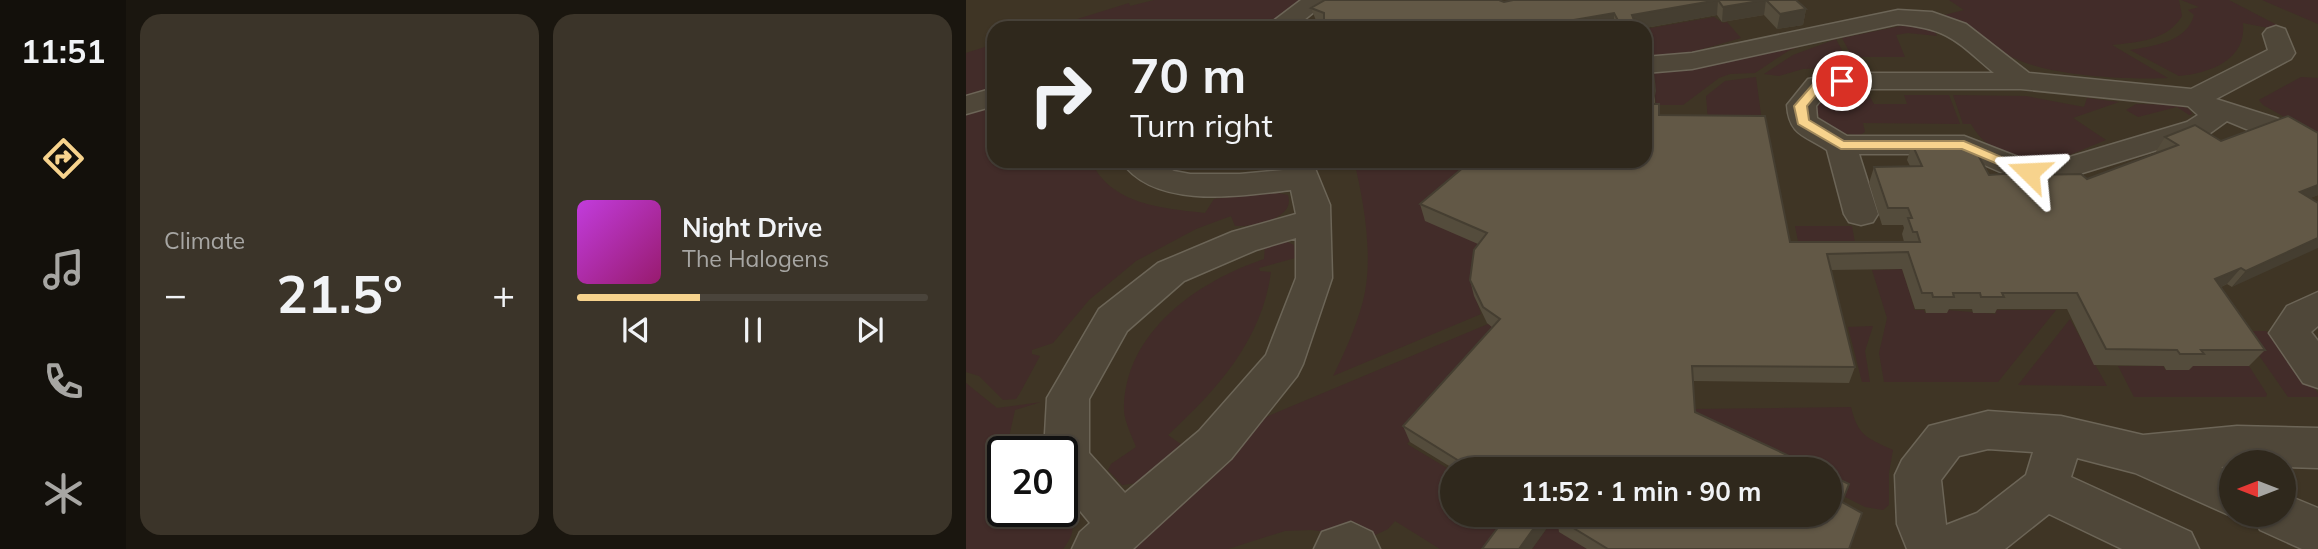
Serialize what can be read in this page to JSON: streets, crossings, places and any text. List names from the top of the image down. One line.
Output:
{"north":"left","page":{"tabs":"11:51","tile":"Climate","turn":["70 m","Turn right"],"song":["Night Drive","The Halogens"],"heat":["−","21.5°","+"],"limit":"20","trip":"11:52 · 1 min · 90 m"}}
